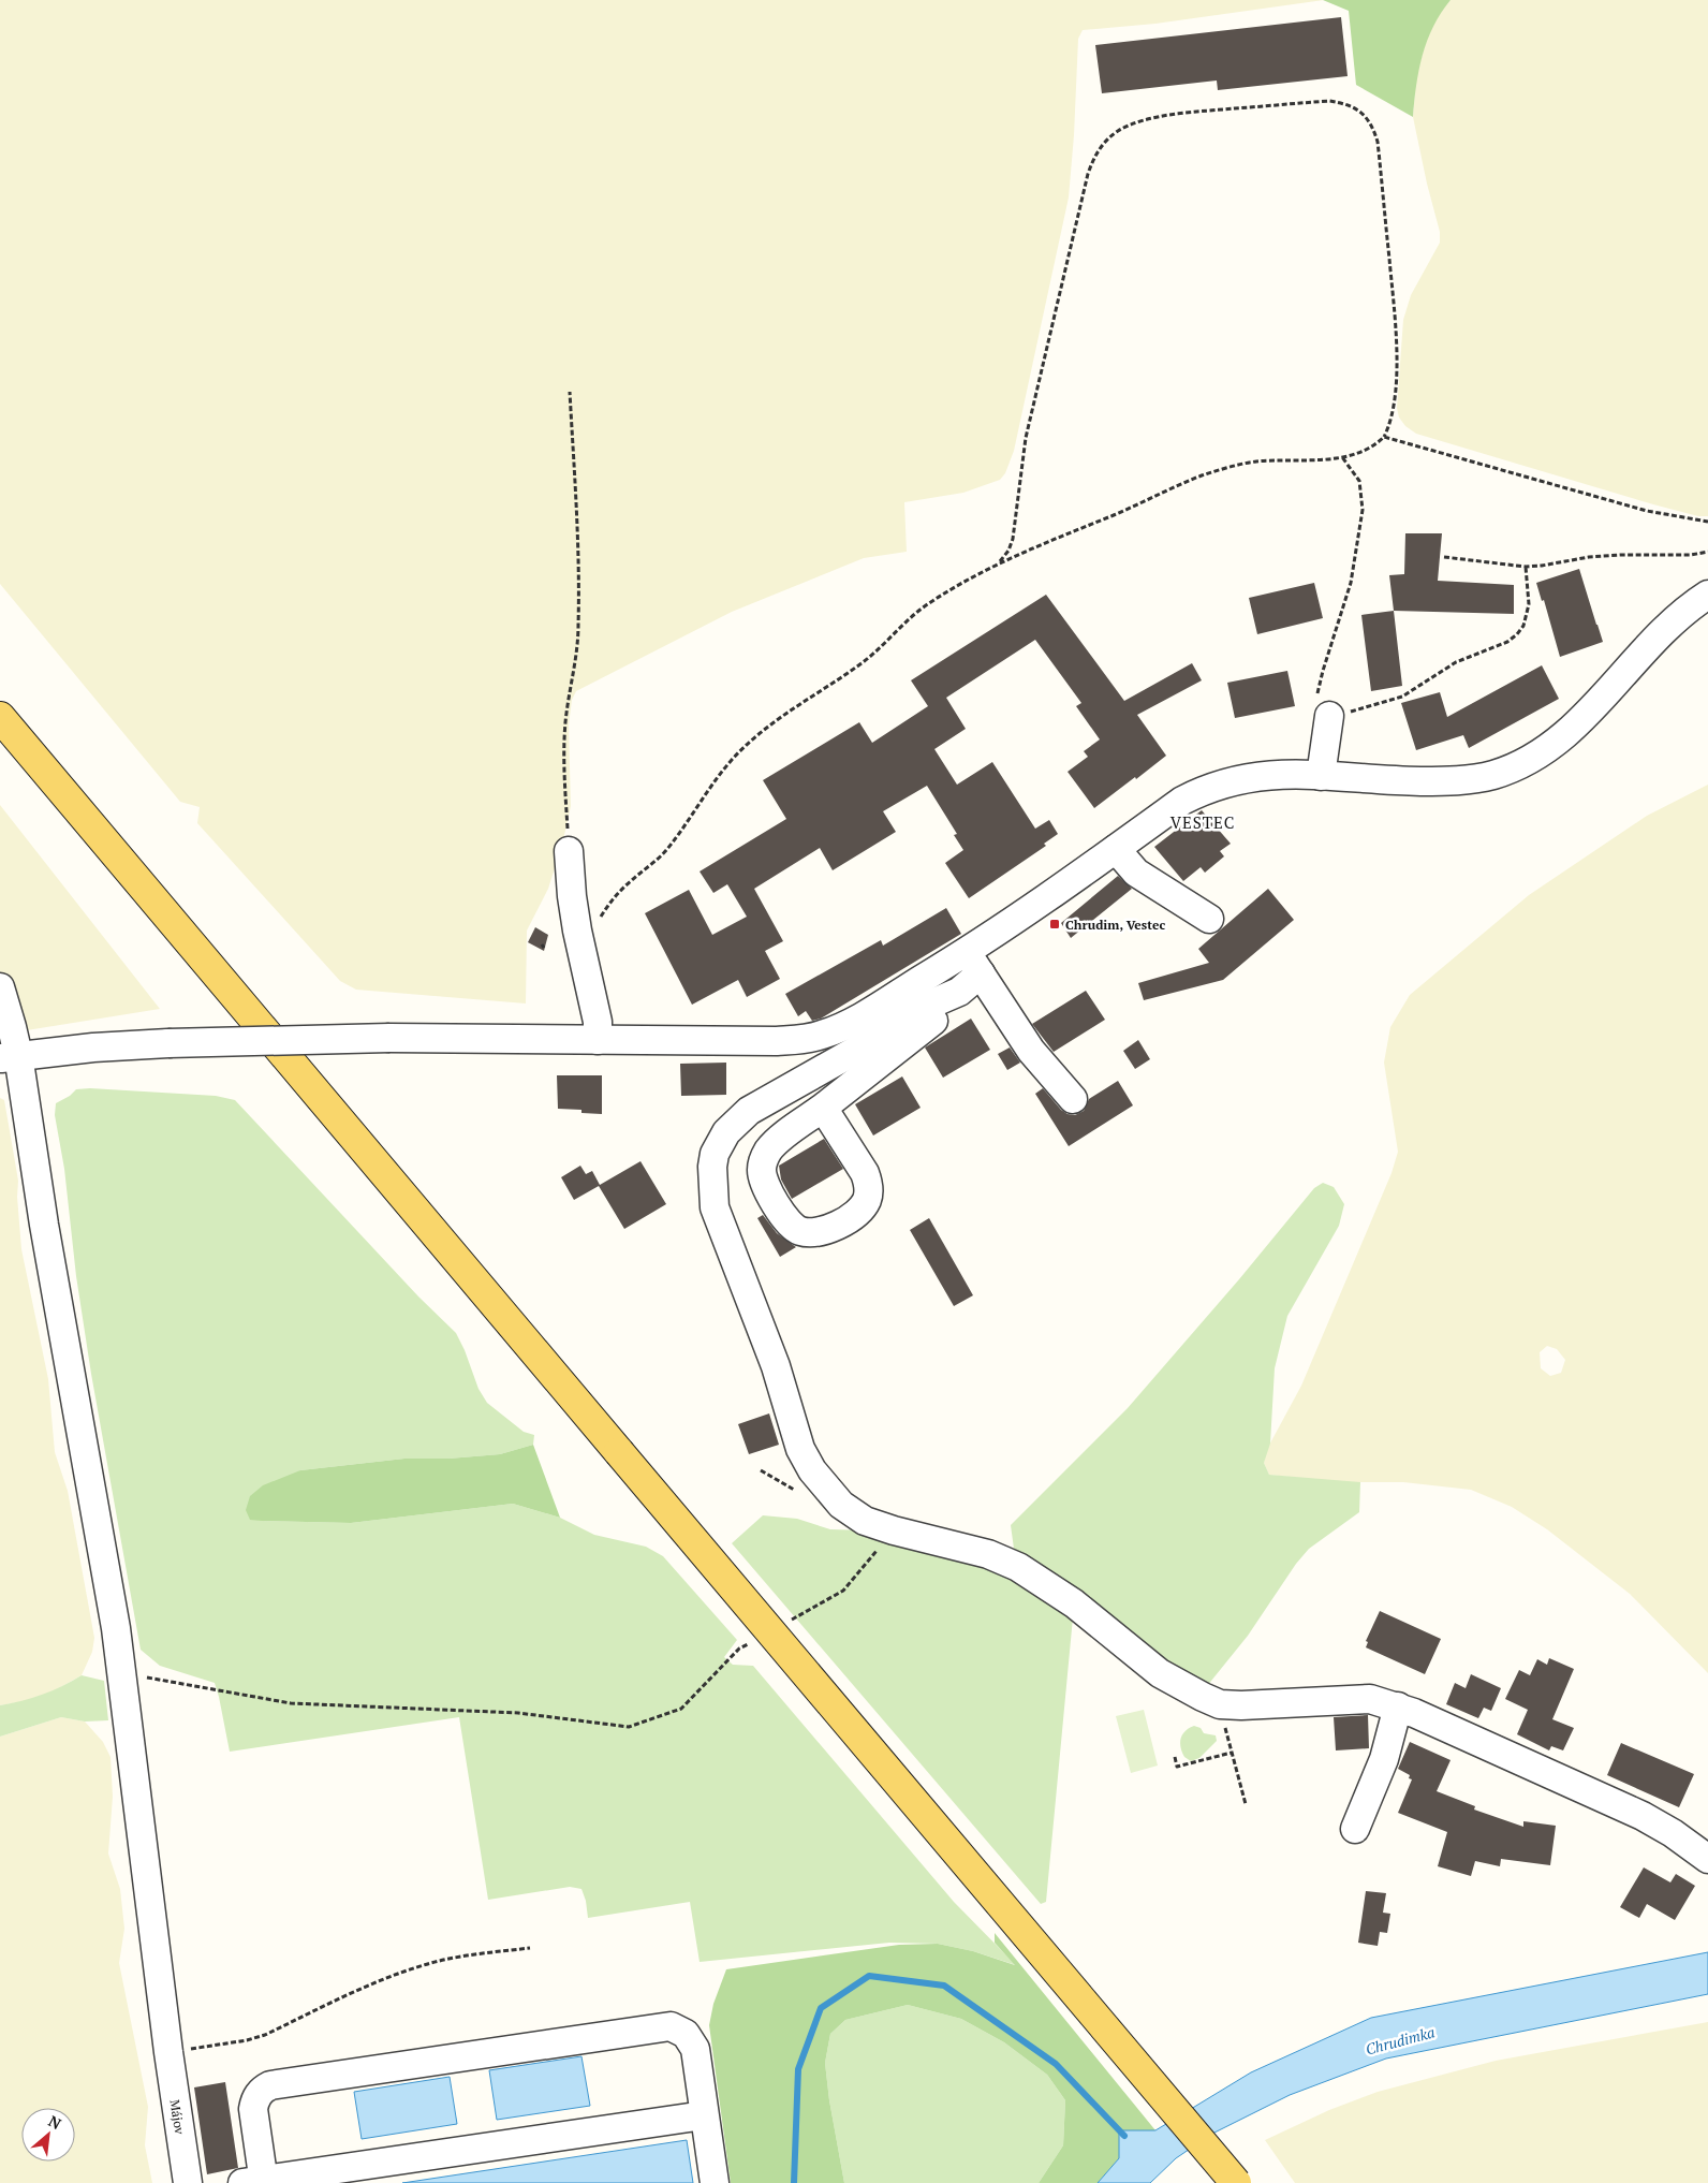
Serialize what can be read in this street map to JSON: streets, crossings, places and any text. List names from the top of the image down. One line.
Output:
{"streets":{"street":["Májov"]},"districts":["VESTEC"],"water":["Chrudimka"],"places":{"transit":["Chrudim, Vestec"]},"north":"top right"}
